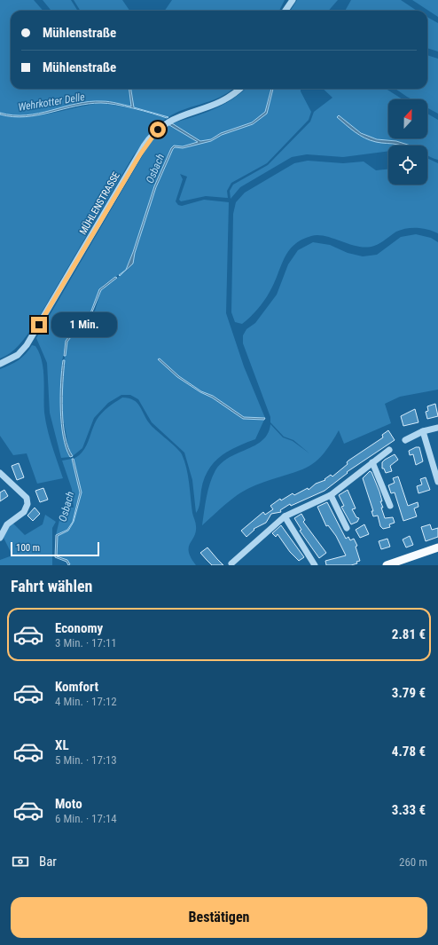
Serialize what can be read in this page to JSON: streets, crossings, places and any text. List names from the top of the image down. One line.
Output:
{"streets":{"street":["MÜHLENSTRASSE"]},"water":["Wehrkotter Delle","Osbach"],"scale_bar":"100 m","north":"top","page":{"banner":["Mühlenstraße","Mühlenstraße"],"bubble":"1 Min.","scale":"100 m","heading":"Fahrt wählen","list":[{"name":"Economy","note":"3 Min. · 17:11","value":"2.81 €"},{"name":"Komfort","note":"4 Min. · 17:12","value":"3.79 €"},{"name":"XL","note":"5 Min. · 17:13","value":"4.78 €"},{"name":"Moto","note":"6 Min. · 17:14","value":"3.33 €"}],"pay":["Bar","260 m"],"buttons":"Bestätigen"}}
